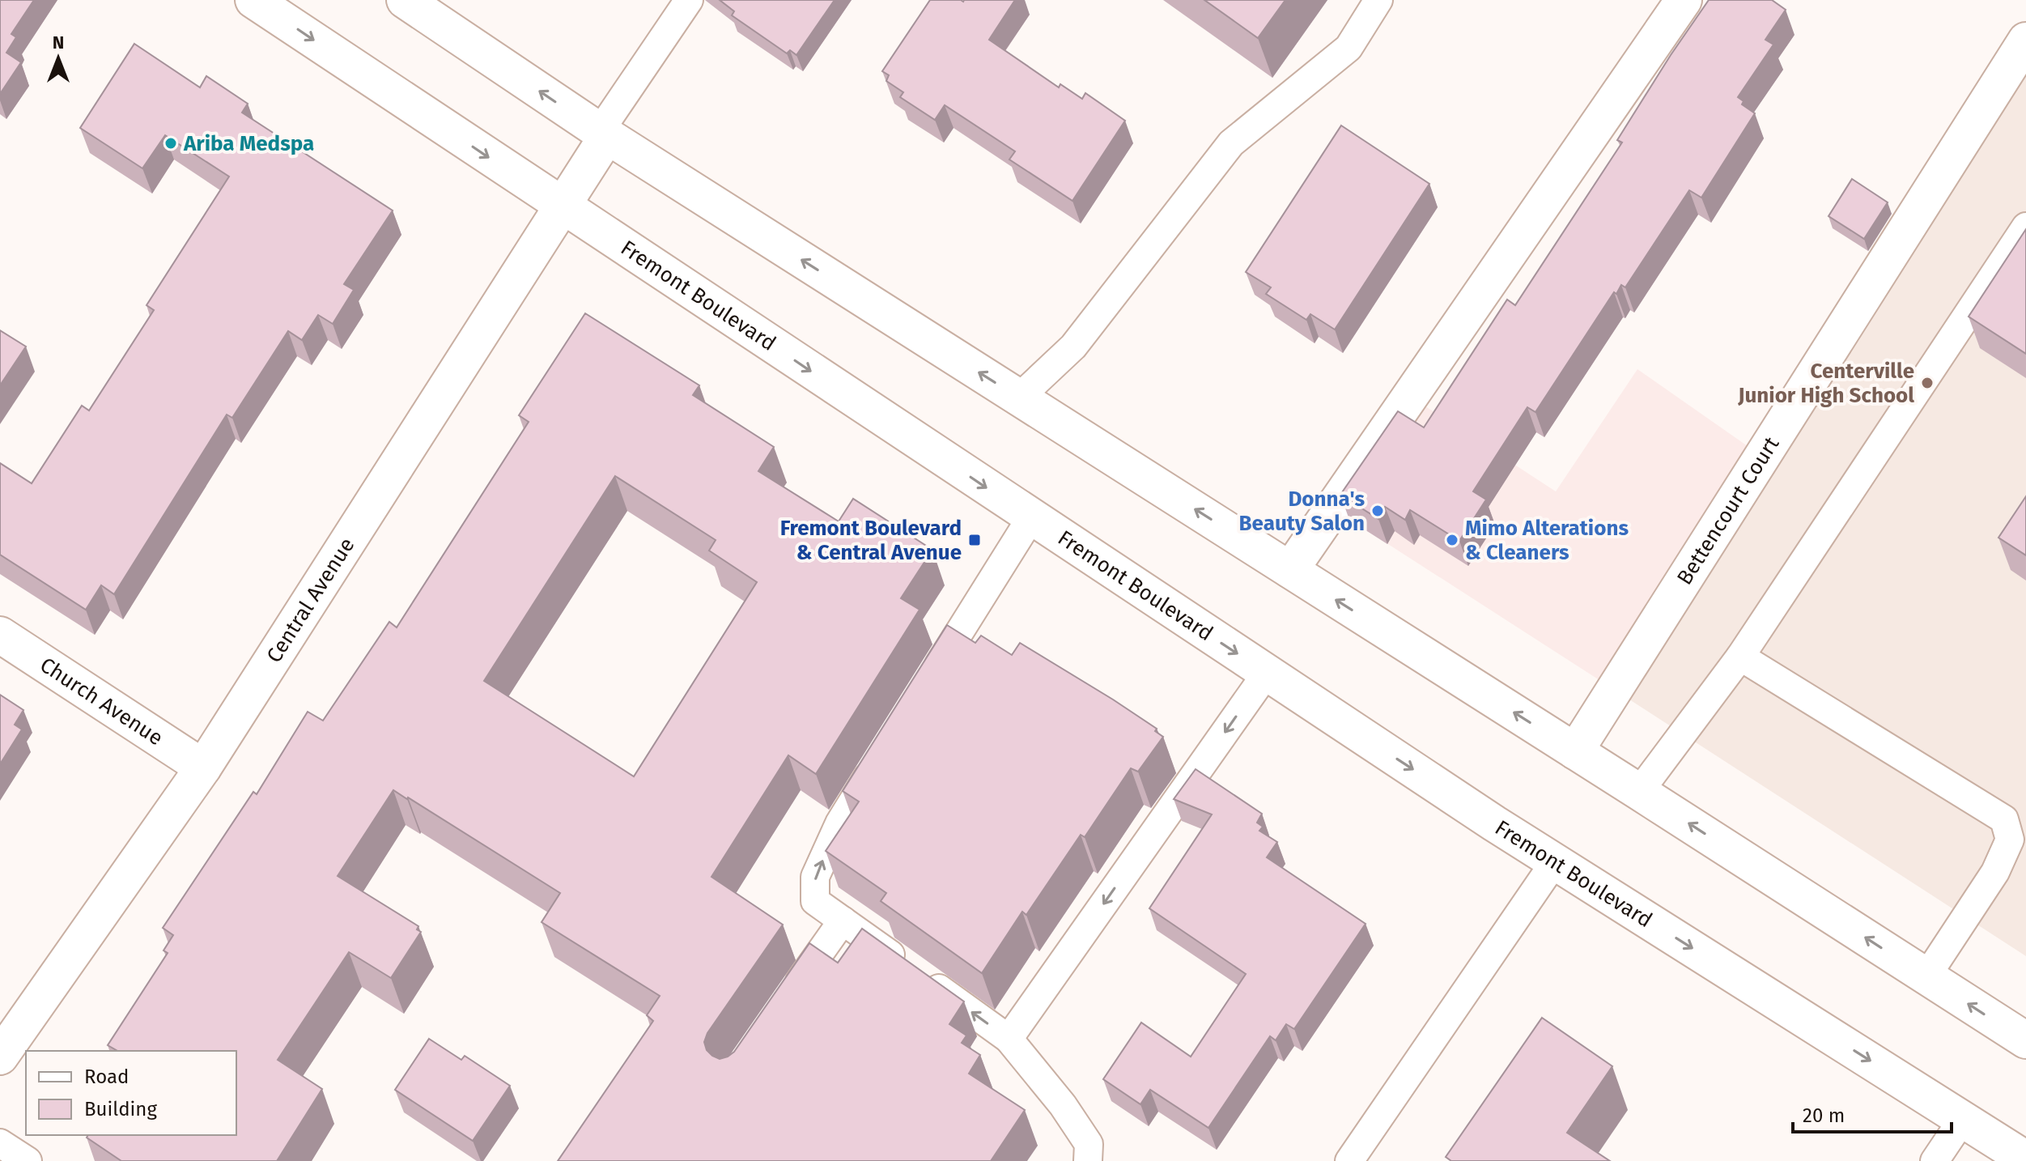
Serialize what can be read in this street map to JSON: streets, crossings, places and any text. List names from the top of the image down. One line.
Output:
{"streets":{"main road":["Fremont Boulevard","Bettencourt Court","Central Avenue","Church Avenue"]},"crossings":[["Fremont Boulevard","Central Avenue"],["Central Avenue","Church Avenue"]],"places":{"other":["Ariba Medspa","Centerville Junior High School","Donna's Beauty Salon","Mimo Alterations & Cleaners"],"transit":["Fremont Boulevard & Central Avenue"]},"legend":["Road","Building"],"scale_bar":"20 m","north":"top"}
